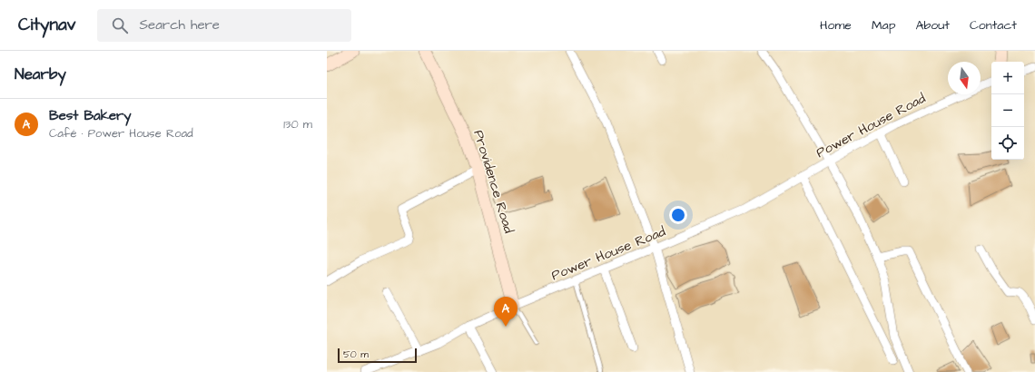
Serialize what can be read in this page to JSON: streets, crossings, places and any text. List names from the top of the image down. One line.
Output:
{"streets":{"street":["Power House Road","Providence Road"]},"crossings":[["Power House Road","Providence Road"]],"scale_bar":"50 m","north":"bottom","page":{"header":"Citynav","search":"Search here","nav":["Home","Map","About","Contact"],"heading":"Nearby","map_buttons":["+","−"],"list":[{"mark":"A","name":"Best Bakery","note":"Café · Power House Road","value":"130 m"}],"pins":"A","scale":"50 m"}}
